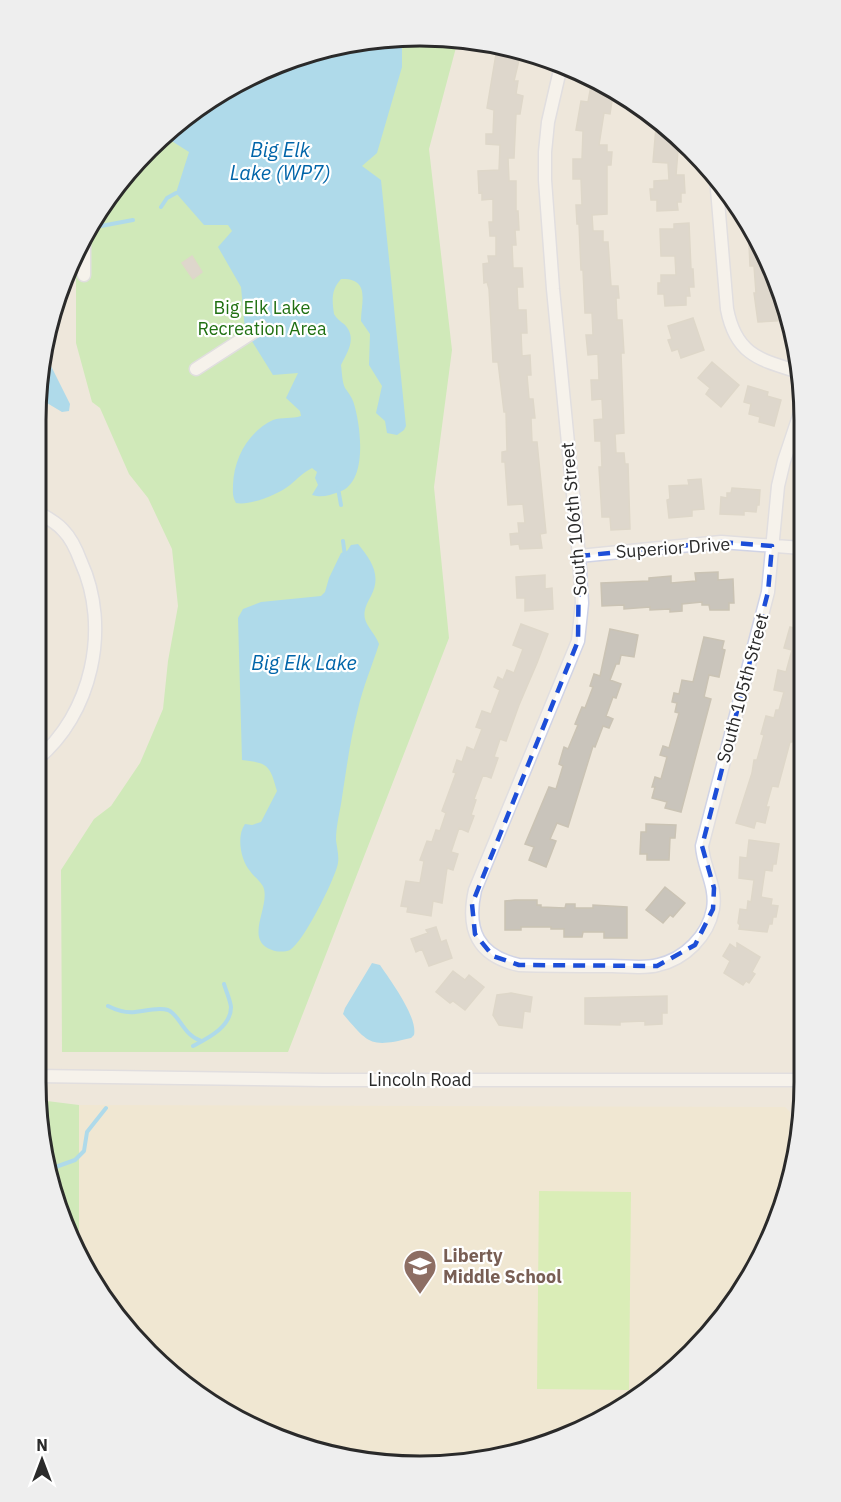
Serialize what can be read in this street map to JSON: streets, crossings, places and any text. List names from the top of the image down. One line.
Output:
{"streets":{"street":["South 106th Street","Superior Drive","South 105th Street","Lincoln Road"]},"crossings":[["South 106th Street","Superior Drive"],["South 106th Street","South 105th Street"],["Superior Drive","South 105th Street"]],"water":["Big Elk Lake (WP7)","Big Elk Lake"],"parks":["Big Elk Lake Recreation Area"],"places":{"school or university":["Liberty Middle School"]},"north":"top"}
